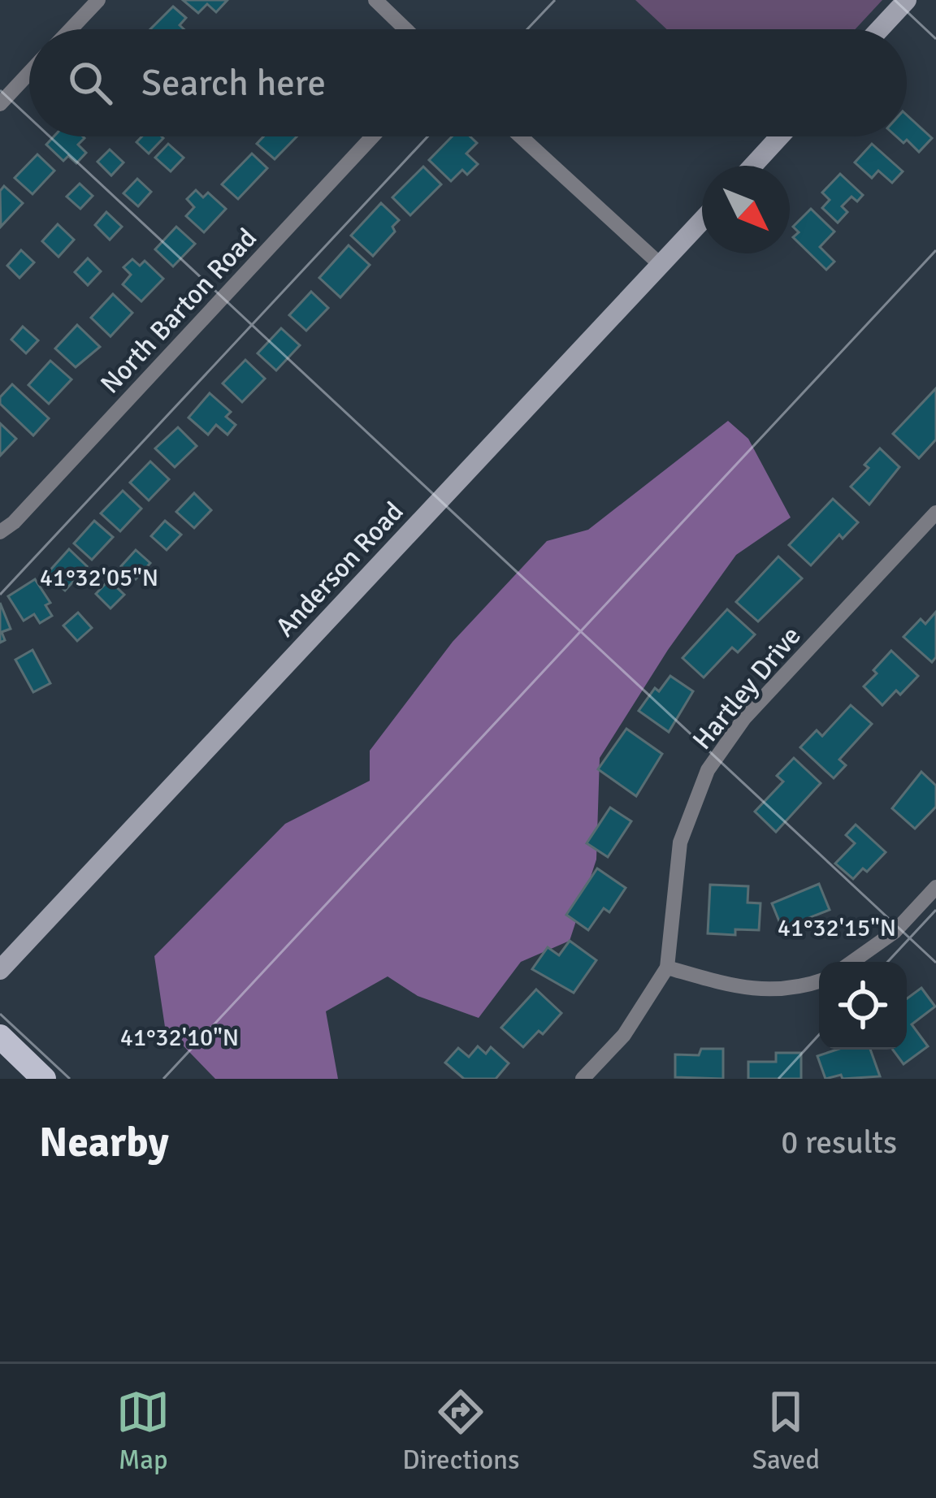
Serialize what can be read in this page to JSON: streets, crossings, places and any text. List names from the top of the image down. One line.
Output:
{"streets":{"street":["North Barton Road","Anderson Road","Hartley Drive"]},"north":"bottom right","page":{"search":"Search here","heading":["Nearby","0 results"],"nav":["Map","Directions","Saved"]},"coordinates":["41°32'05\"N","41°32'15\"N","41°32'10\"N"]}
